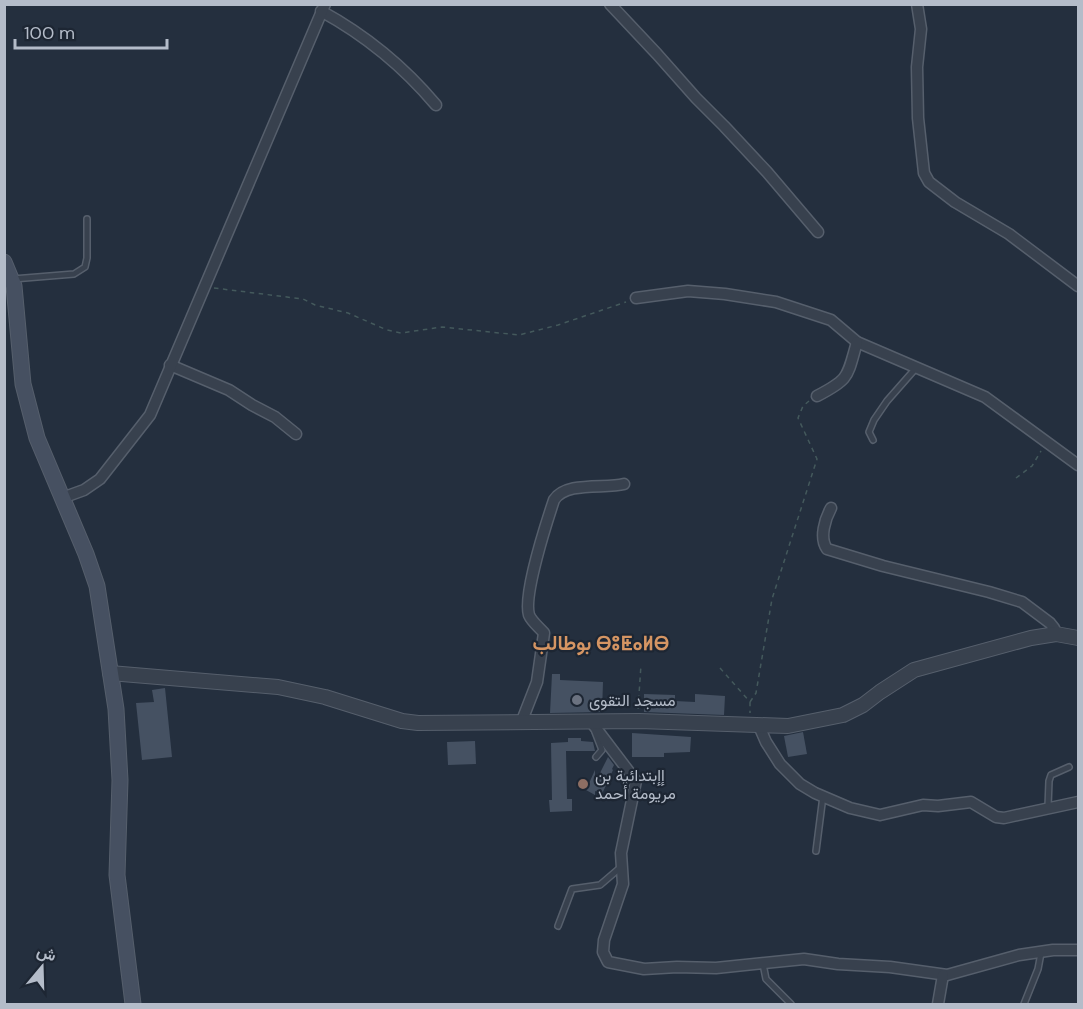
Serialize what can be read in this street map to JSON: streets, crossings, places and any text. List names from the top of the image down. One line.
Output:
{"districts":["بوطالب ⴱⵓⵟⴰⵍⴱ"],"places":["مسجد التقوى","إإبتدائية بن مريومة أحمد"],"scale_bar":"100 m","north":"top"}
